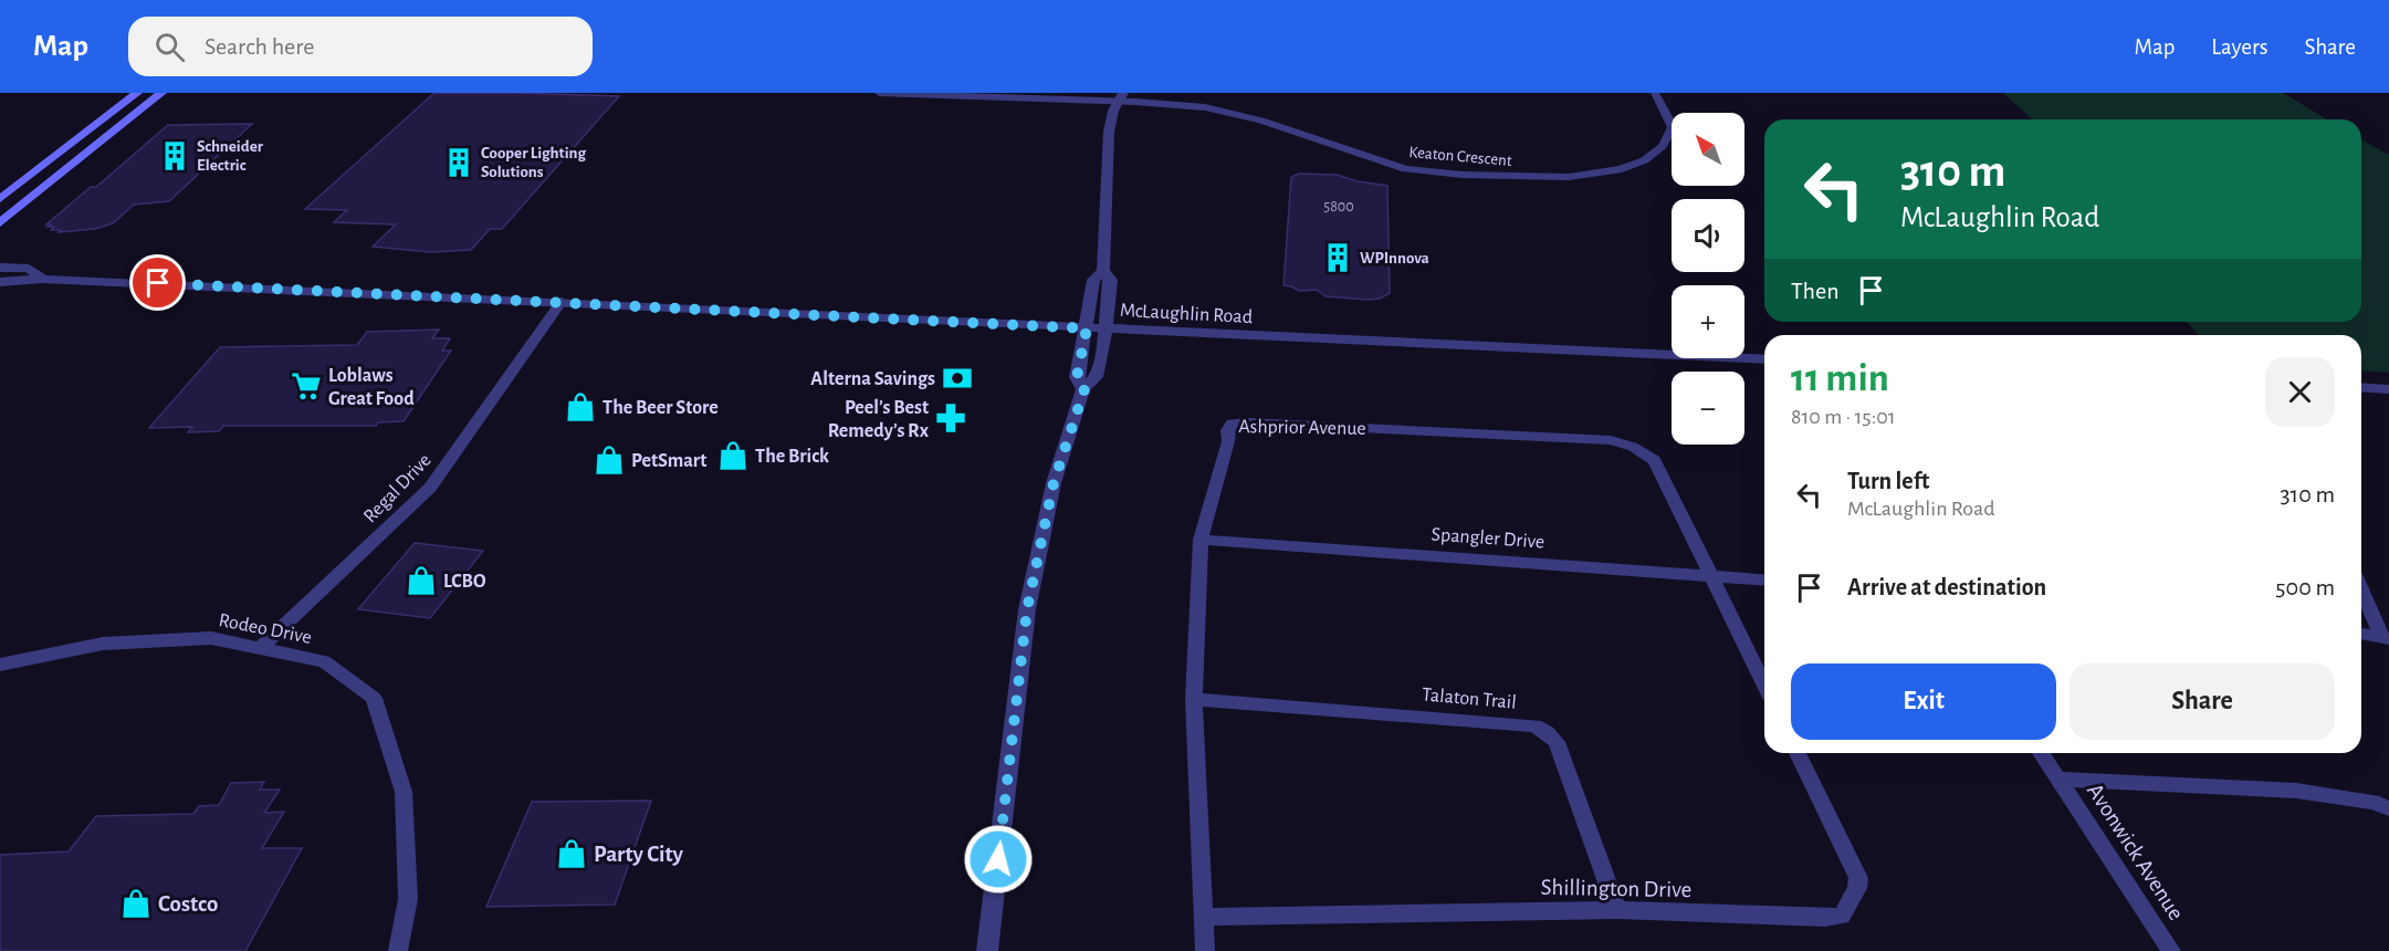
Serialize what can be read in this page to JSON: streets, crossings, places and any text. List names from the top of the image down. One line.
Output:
{"streets":{"street":["Keaton Crescent","McLaughlin Road","Ashprior Avenue","Regal Drive","Spangler Drive","Rodeo Drive","Talaton Trail","Avonwick Avenue","Shillington Drive"]},"crossings":[["McLaughlin Road","Regal Drive"],["Ashprior Avenue","Spangler Drive"],["Ashprior Avenue","Talaton Trail"],["Ashprior Avenue","Shillington Drive"],["Regal Drive","Rodeo Drive"],["Talaton Trail","Shillington Drive"]],"places":{"building":["Schneider Electric","Cooper Lighting Solutions","WPInnova"],"bank":["Alterna Savings"],"supermarket":["Loblaws Great Food"],"shop":["The Beer Store","The Brick","PetSmart","LCBO","Party City","Costco"],"pharmacy":["Peel’s Best Remedy’s Rx"]},"house_numbers":["5800"],"north":"top left","page":{"header":"Map","search":"Search here","nav":["Map","Layers","Share"],"map_buttons":["+","−"],"turn":["310 m","McLaughlin Road"],"then":"Then","heading":["11 min","810 m · 15:01"],"list":[{"name":"Turn left","note":"McLaughlin Road","value":"310 m"},{"name":"Arrive at destination","value":"500 m"}],"buttons":["Exit","Share"]}}
